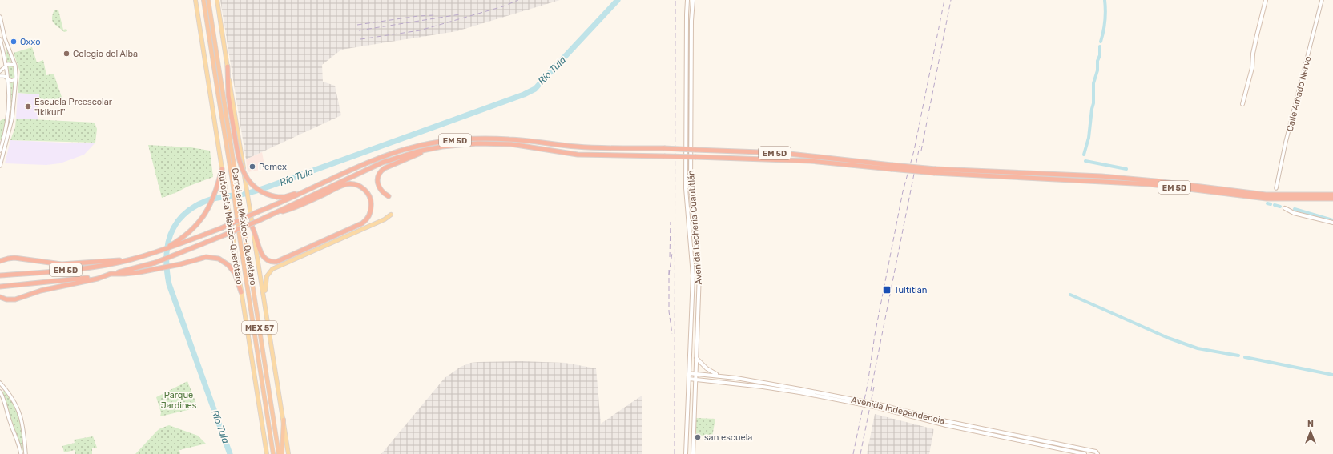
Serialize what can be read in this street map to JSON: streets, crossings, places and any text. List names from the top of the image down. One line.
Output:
{"streets":{"highway":["EM 5D","Carretera México - Querétaro","MEX 57"],"main road":["Autopista México-Querétaro","Avenida Lecheria Cuautitlán","Avenida Independencia"],"street":["Calle Amado Nervo"]},"crossings":[["Avenida Lecheria Cuautitlán","Avenida Independencia"]],"water":["Río Tula"],"parks":["Parque Jardines"],"places":{"other":["Oxxo","Colegio del Alba","Escuela Preescolar \"Ikikuri\"","Pemex","san escuela"],"transit":["Tultitlán"]},"north":"top"}
